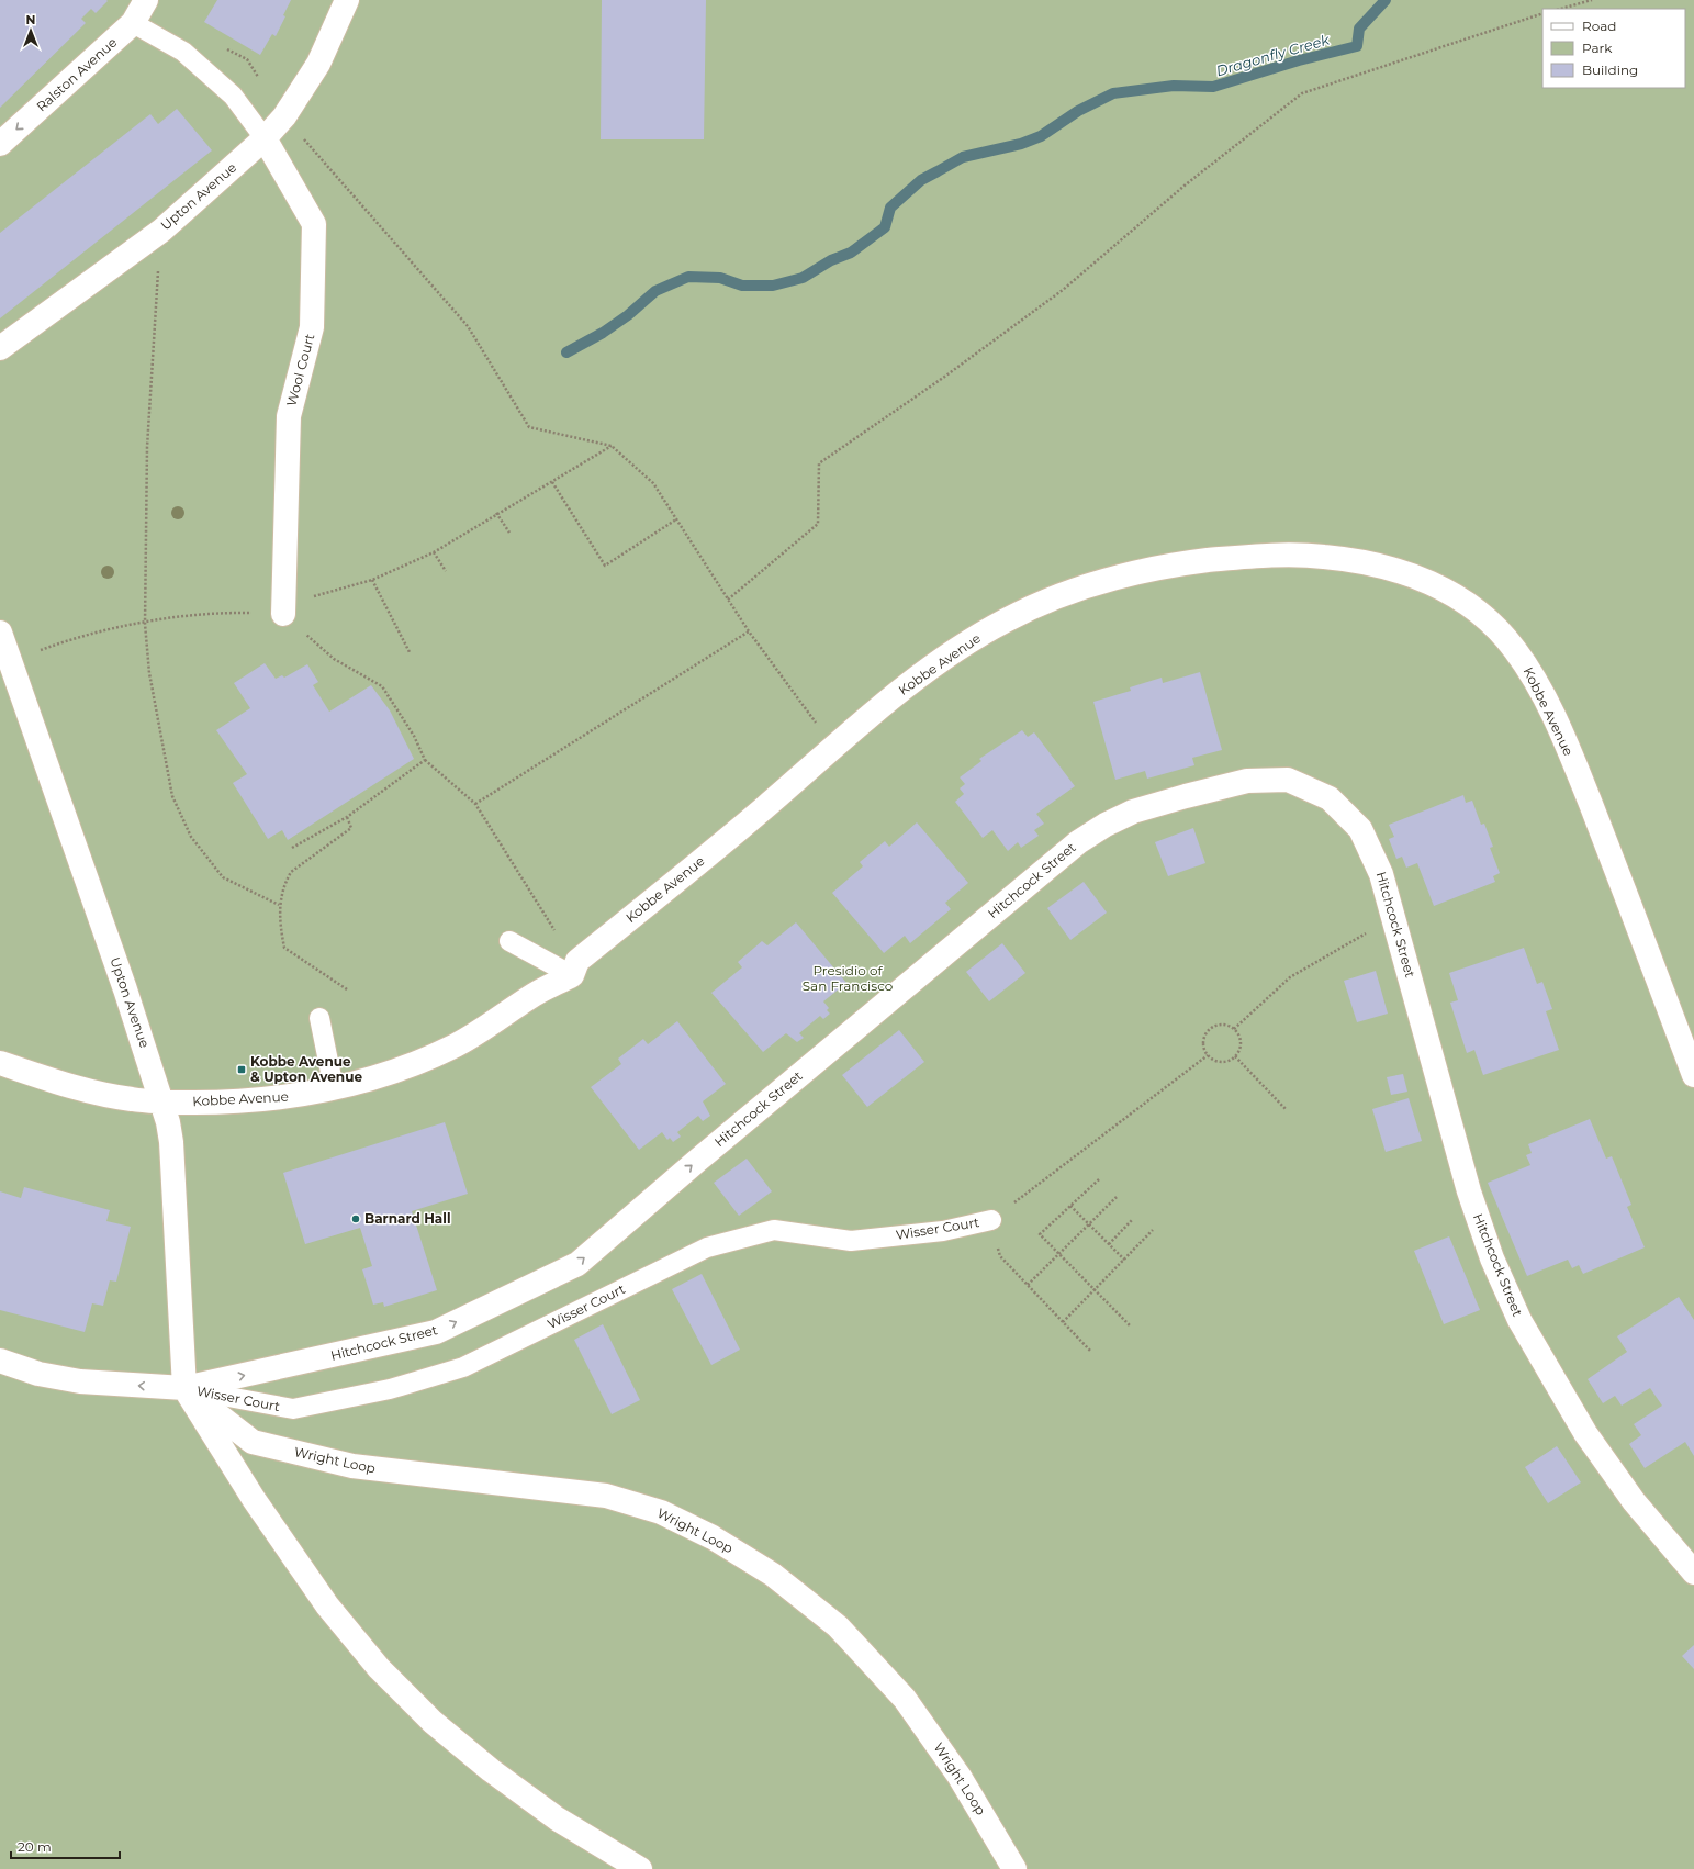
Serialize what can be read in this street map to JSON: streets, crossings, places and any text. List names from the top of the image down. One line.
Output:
{"streets":{"street":["Ralston Avenue","Upton Avenue","Wool Court","Kobbe Avenue","Hitchcock Street","Wright Loop"],"lane":["Wisser Court"]},"crossings":[["Upton Avenue","Wool Court"],["Upton Avenue","Kobbe Avenue"],["Upton Avenue","Hitchcock Street"],["Upton Avenue","Wisser Court"],["Upton Avenue","Wright Loop"],["Hitchcock Street","Wisser Court"],["Hitchcock Street","Wright Loop"],["Wisser Court","Wright Loop"]],"one_way":["Ralston Avenue"],"water":["Dragonfly Creek"],"parks":["Presidio of San Francisco"],"places":{"transit":["Kobbe Avenue & Upton Avenue"],"other":["Barnard Hall"]},"legend":["Road","Park","Building"],"scale_bar":"20 m","north":"top"}
